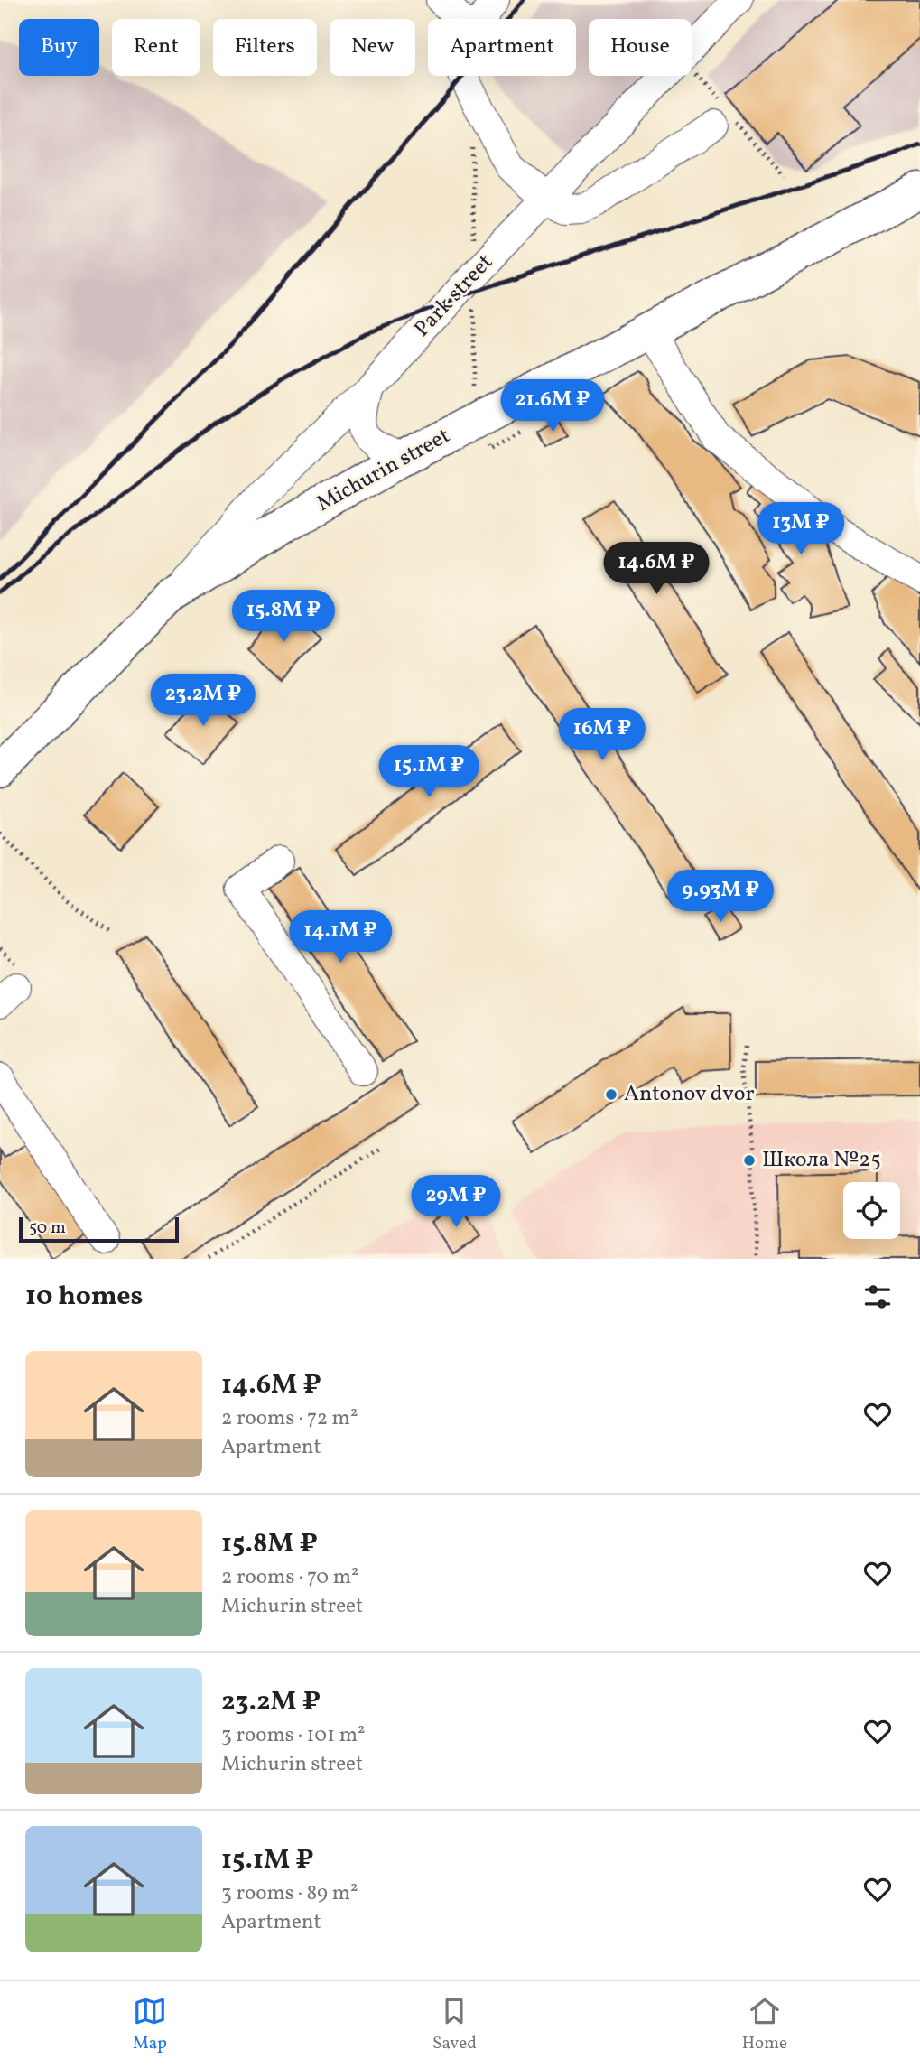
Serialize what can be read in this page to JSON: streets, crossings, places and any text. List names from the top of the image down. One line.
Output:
{"streets":{"main road":["Michurin street"],"street":["Park street"]},"crossings":[["Park street","Michurin street"]],"places":["Antonov dvor","Школа №25"],"scale_bar":"50 m","page":{"chip":["Buy","Rent","Filters","New","Apartment","House"],"price":["21.6M ₽","13M ₽","14.6M ₽","15.8M ₽","23.2M ₽","16M ₽","15.1M ₽","9.93M ₽","14.1M ₽","29M ₽"],"scale":"50 m","heading":"10 homes","list":[{"name":"14.6M ₽","note":"2 rooms · 72 m² · Apartment"},{"name":"15.8M ₽","note":"2 rooms · 70 m² · Michurin street"},{"name":"23.2M ₽","note":"3 rooms · 101 m² · Michurin street"},{"name":"15.1M ₽","note":"3 rooms · 89 m² · Apartment"}],"tabs":["Map","Saved","Home"]}}
